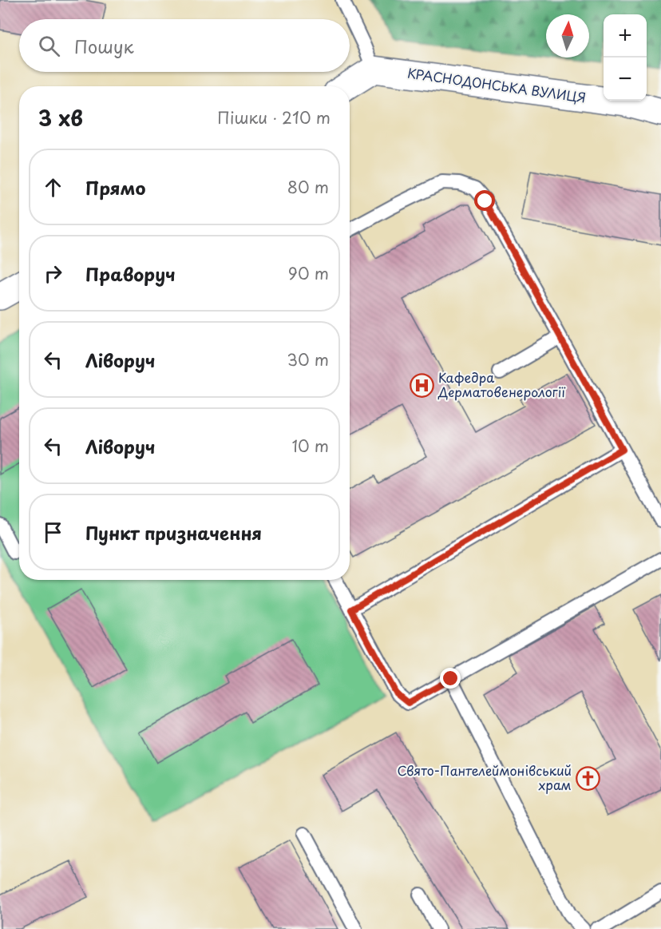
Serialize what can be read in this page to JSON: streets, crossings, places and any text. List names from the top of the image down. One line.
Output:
{"streets":{"street":["КРАСНОДОНСЬКА ВУЛИЦЯ"]},"places":{"hospital":["Кафедра Дерматовенерології"],"church":["Свято-Пантелеймонівський храм"]},"north":"top","page":{"map_buttons":["+","−"],"search":"Пошук","heading":["3 хв","Пішки · 210 m"],"list":[["Прямо","80 m"],["Праворуч","90 m"],["Ліворуч","30 m"],["Ліворуч","10 m"],"Пункт призначення"]}}
